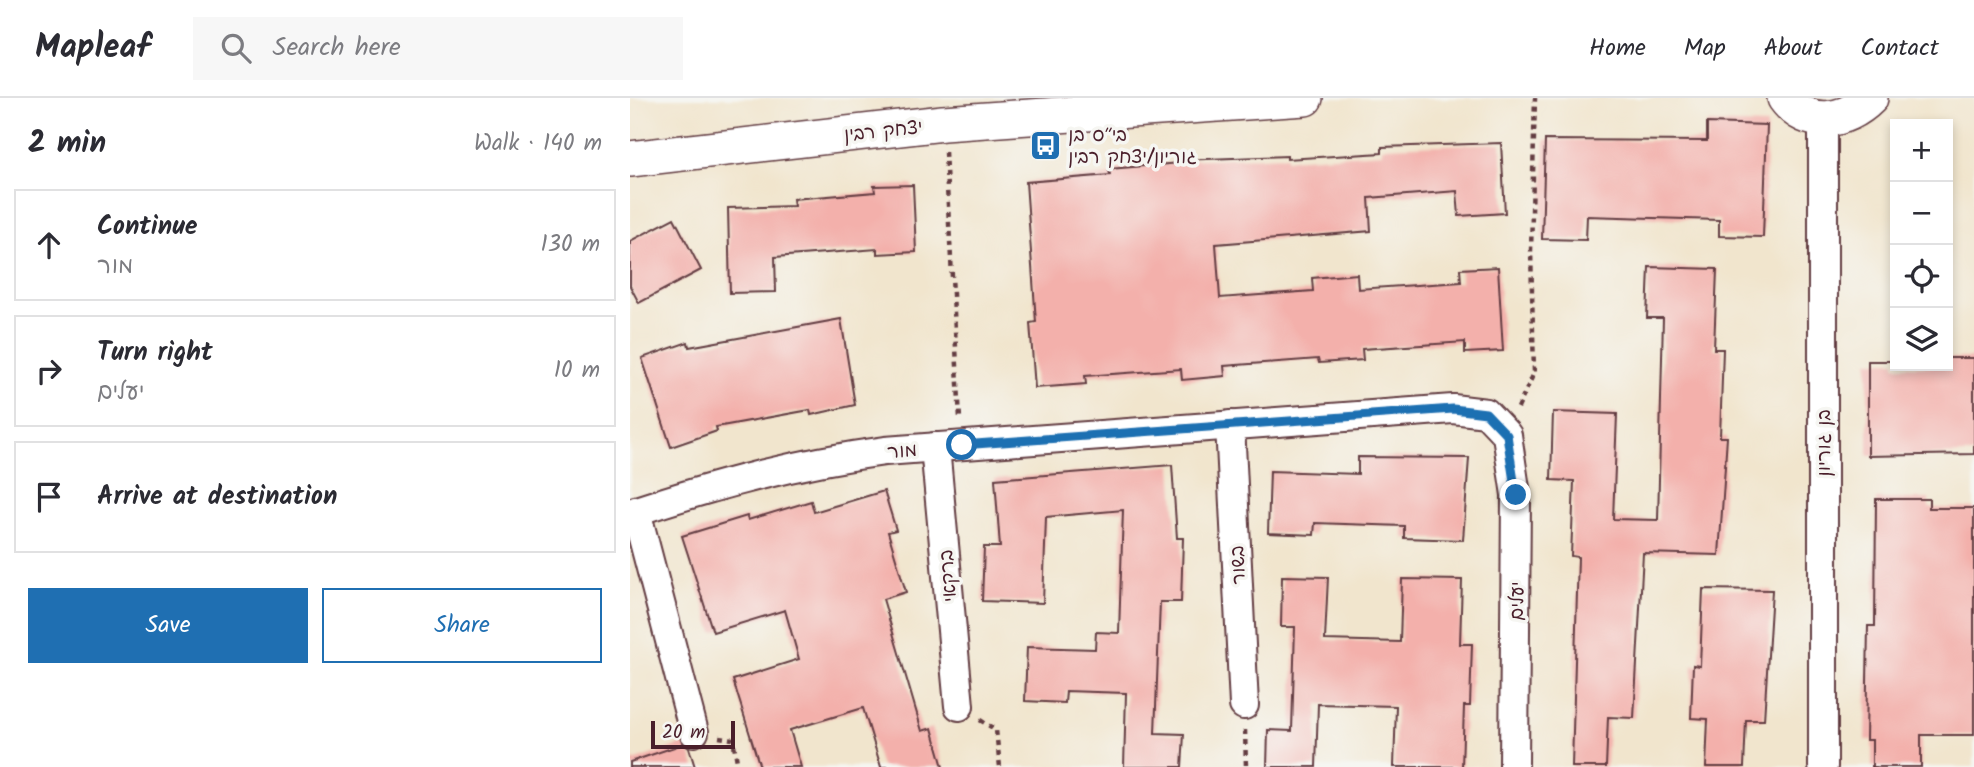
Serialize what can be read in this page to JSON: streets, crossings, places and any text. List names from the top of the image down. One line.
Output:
{"streets":{"street":["יצחק רבין","בן גוריון","מור","בשור","ברקאי","יעלים"]},"crossings":[["מור","בשור"],["מור","ברקאי"],["מור","יעלים"]],"places":{"bus stop":["בי״ס בן גוריון/יצחק רבין"]},"scale_bar":"20 m","page":{"header":"Mapleaf","search":"Search here","nav":["Home","Map","About","Contact"],"heading":["2 min","Walk · 140 m"],"map_buttons":["+","−"],"list":[["Continue","מור","130 m"],["Turn right","יעלים","10 m"],"Arrive at destination"],"buttons":["Save","Share"],"scale":"20 m"}}
